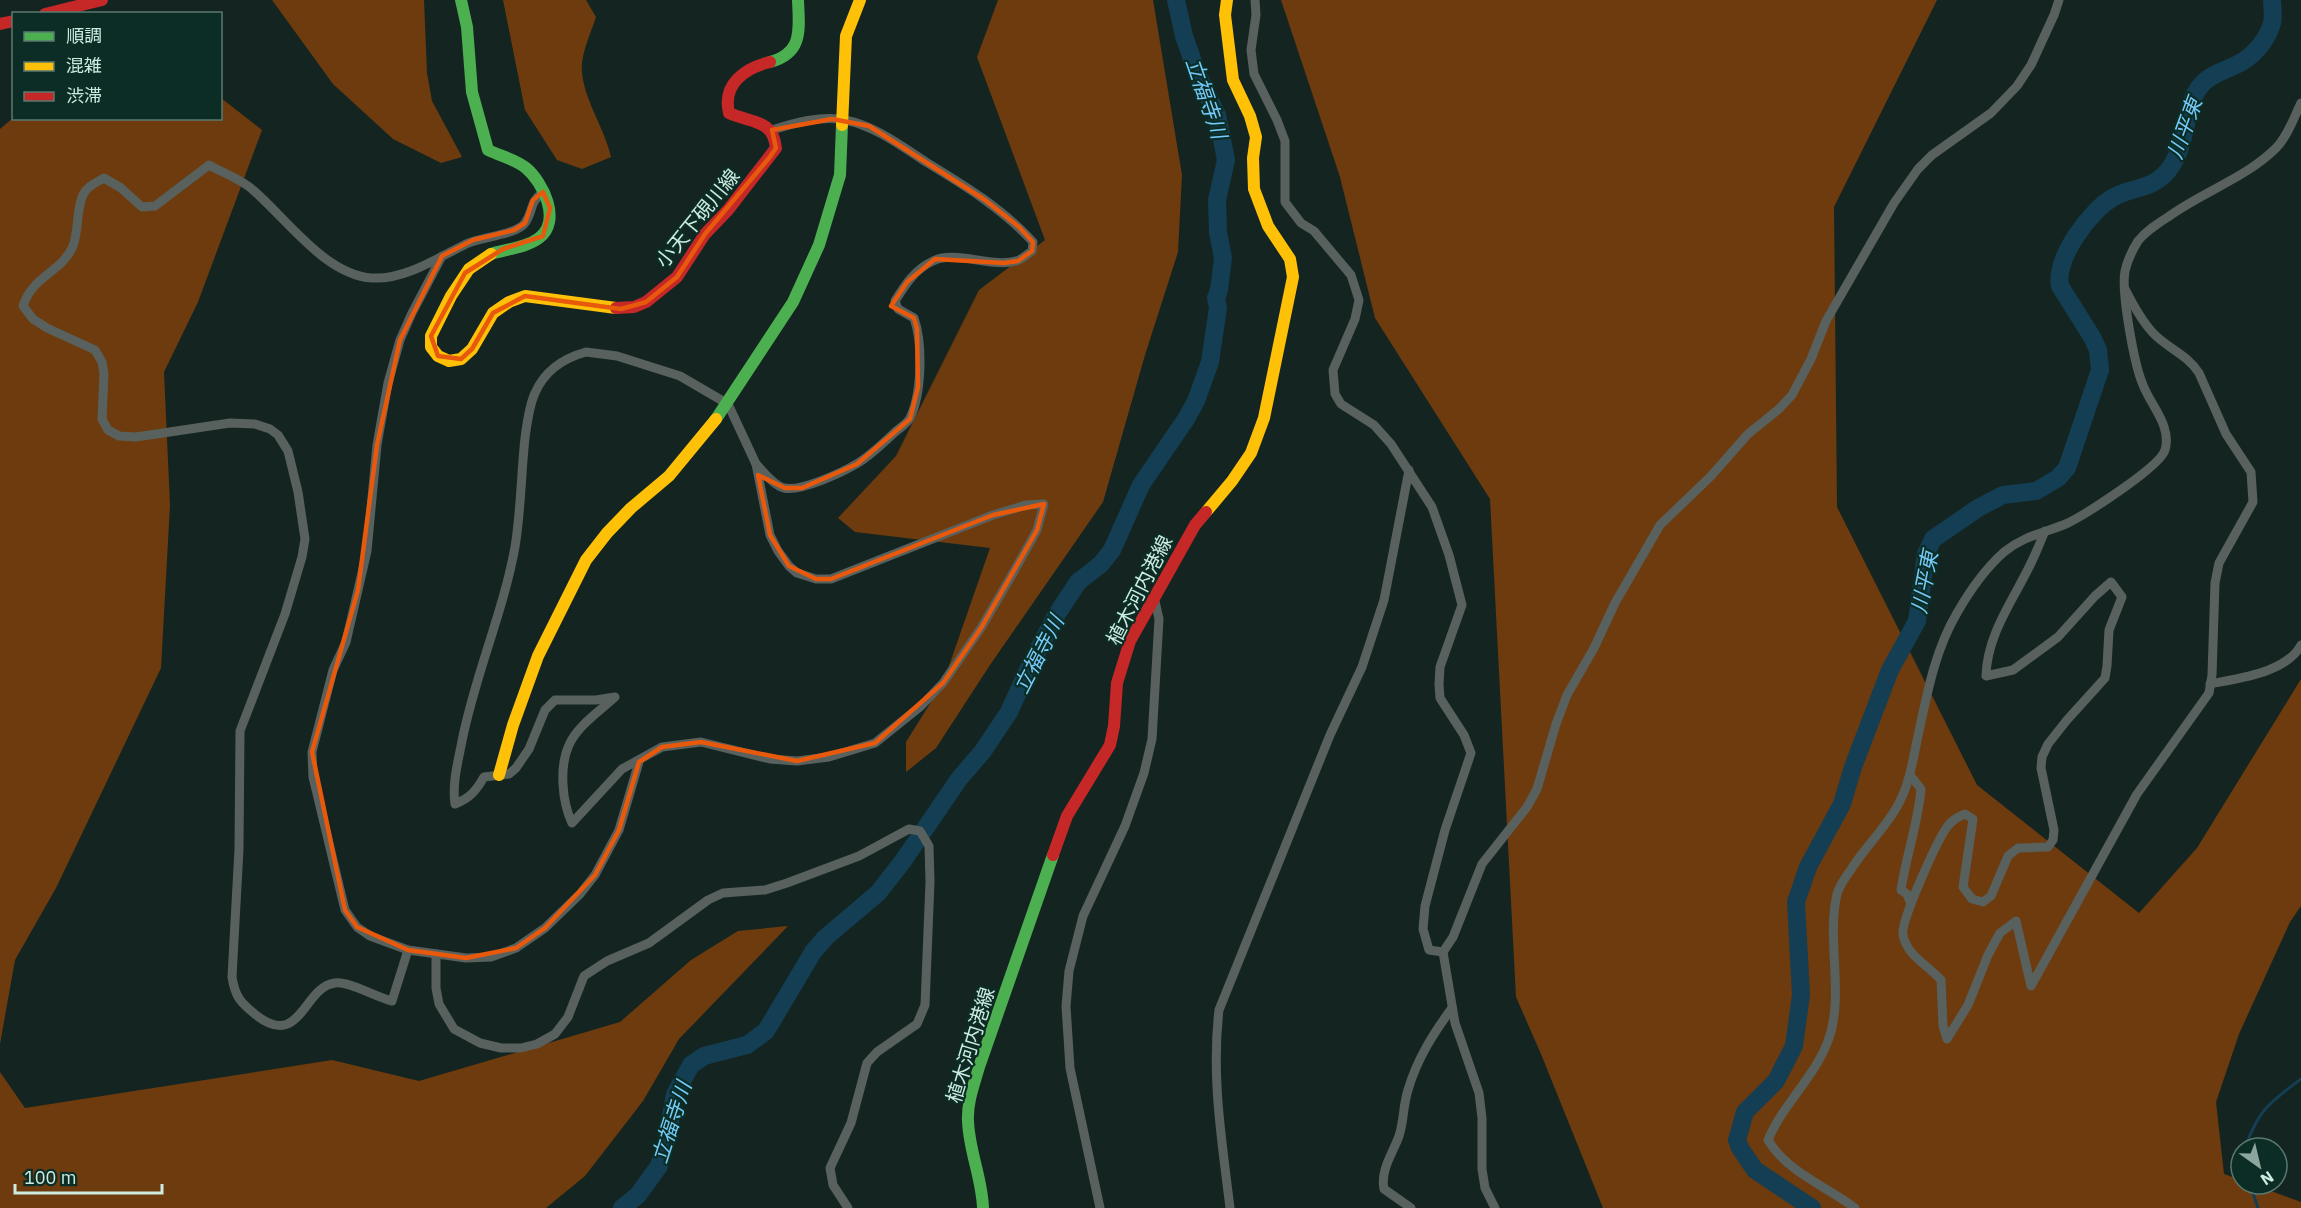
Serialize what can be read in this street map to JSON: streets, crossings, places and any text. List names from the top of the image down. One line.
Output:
{"streets":{"main road":["小天下硯川線","植木河内港線"]},"water":["立福寺川","川平東"],"legend":["順調","混雑","渋滞"],"scale_bar":"100 m","north":"bottom right"}
